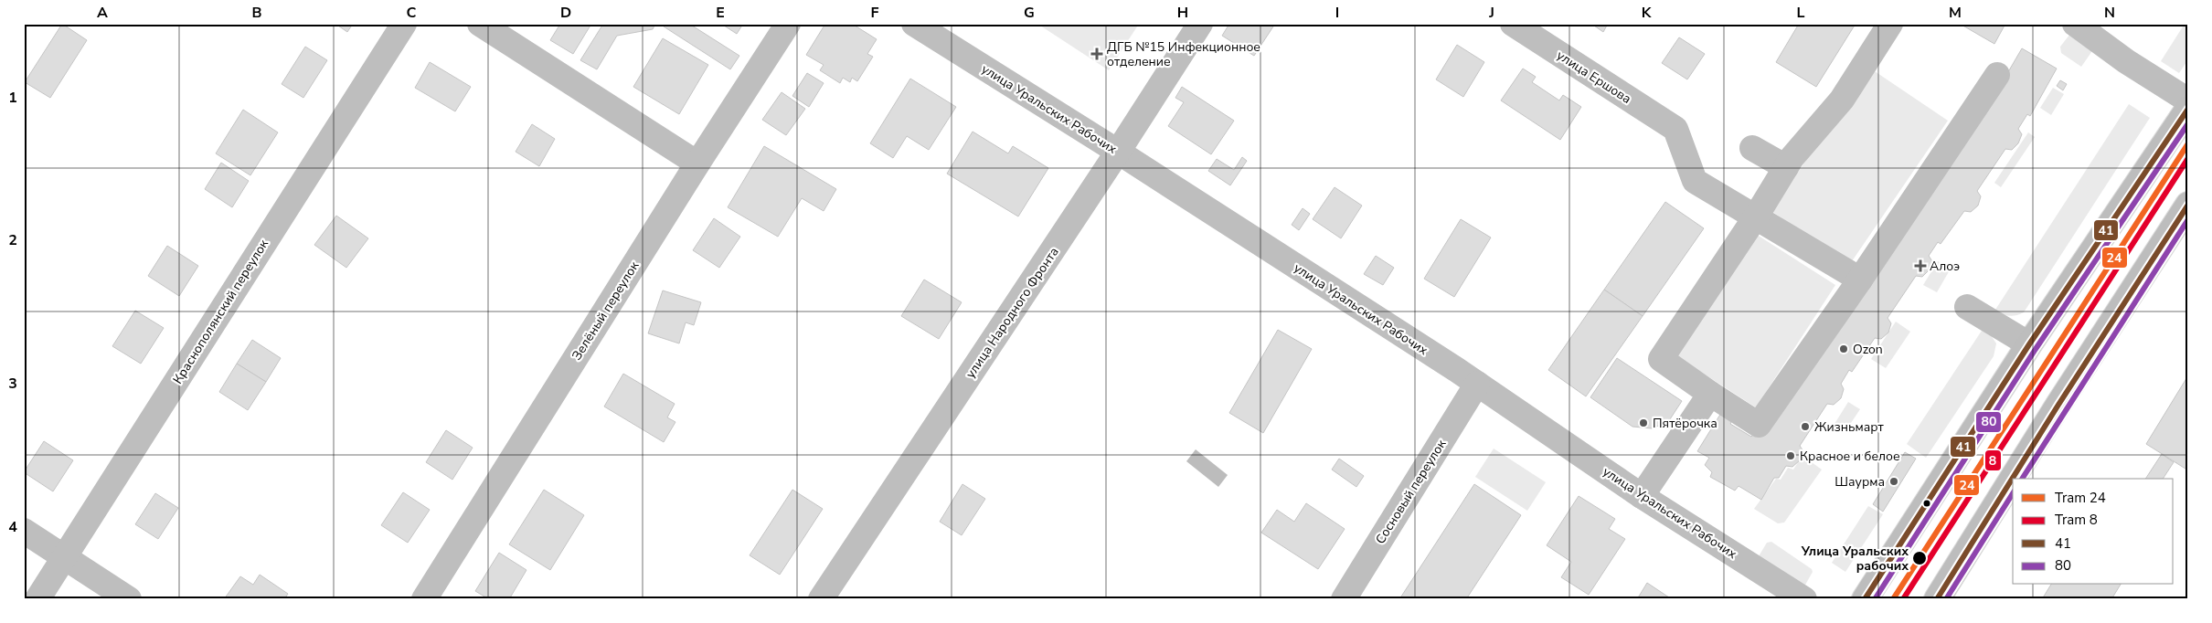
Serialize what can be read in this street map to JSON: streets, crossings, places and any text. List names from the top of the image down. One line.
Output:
{"streets":{"street":["улица Ершова","улица Уральских Рабочих","Зелёный переулок","Краснополянский переулок","улица Народного Фронта","Сосновый переулок"]},"crossings":[["улица Уральских Рабочих","улица Народного Фронта"],["улица Уральских Рабочих","Сосновый переулок"]],"places":{"health":["ДГБ №15 Инфекционное отделение","Алоэ"],"other":["Ozon","Пятёрочка","Жизньмарт","Красное и белое","Шаурма","Улица Уральских рабочих"]},"lines":["transit line 41","transit line 80","tram line 24","tram line 8"],"legend":["Tram 24","Tram 8","41","80"],"grid":{"columns":["A","B","C","D","E","F","G","H","I","J","K","L","M","N"],"rows":["1","2","3","4"]}}
